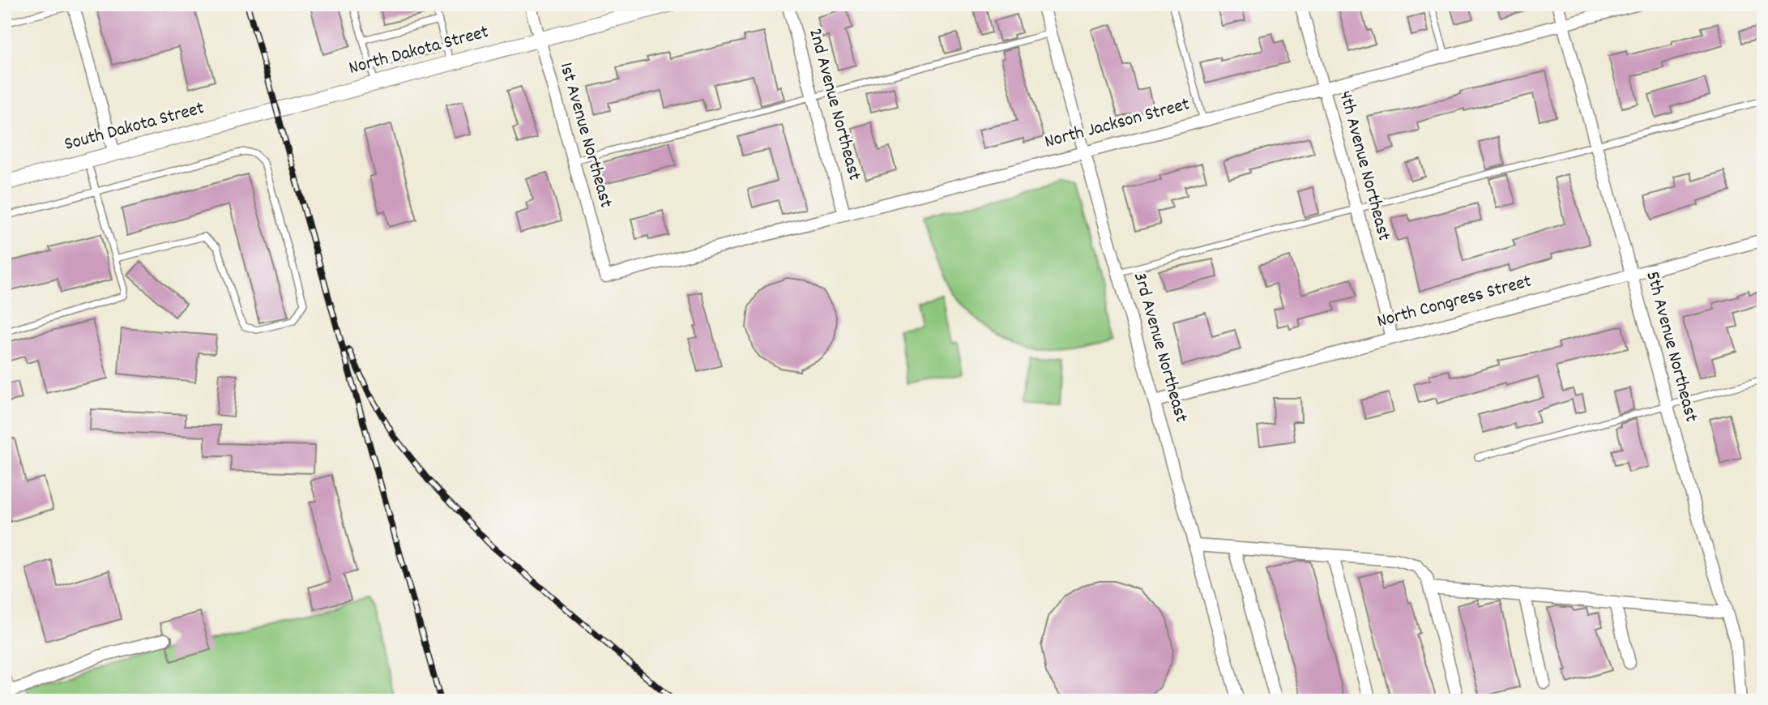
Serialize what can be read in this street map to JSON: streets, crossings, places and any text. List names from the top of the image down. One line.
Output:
{"streets":{"street":["North Dakota Street","2nd Avenue Northeast","North Jackson Street","South Dakota Street","1st Avenue Northeast","4th Avenue Northeast","North Congress Street","5th Avenue Northeast","3rd Avenue Northeast"]},"crossings":[["North Dakota Street","South Dakota Street"],["North Dakota Street","1st Avenue Northeast"],["2nd Avenue Northeast","North Jackson Street"],["North Jackson Street","1st Avenue Northeast"],["North Jackson Street","4th Avenue Northeast"],["North Jackson Street","5th Avenue Northeast"],["North Jackson Street","3rd Avenue Northeast"],["4th Avenue Northeast","North Congress Street"],["North Congress Street","5th Avenue Northeast"],["North Congress Street","3rd Avenue Northeast"]]}
